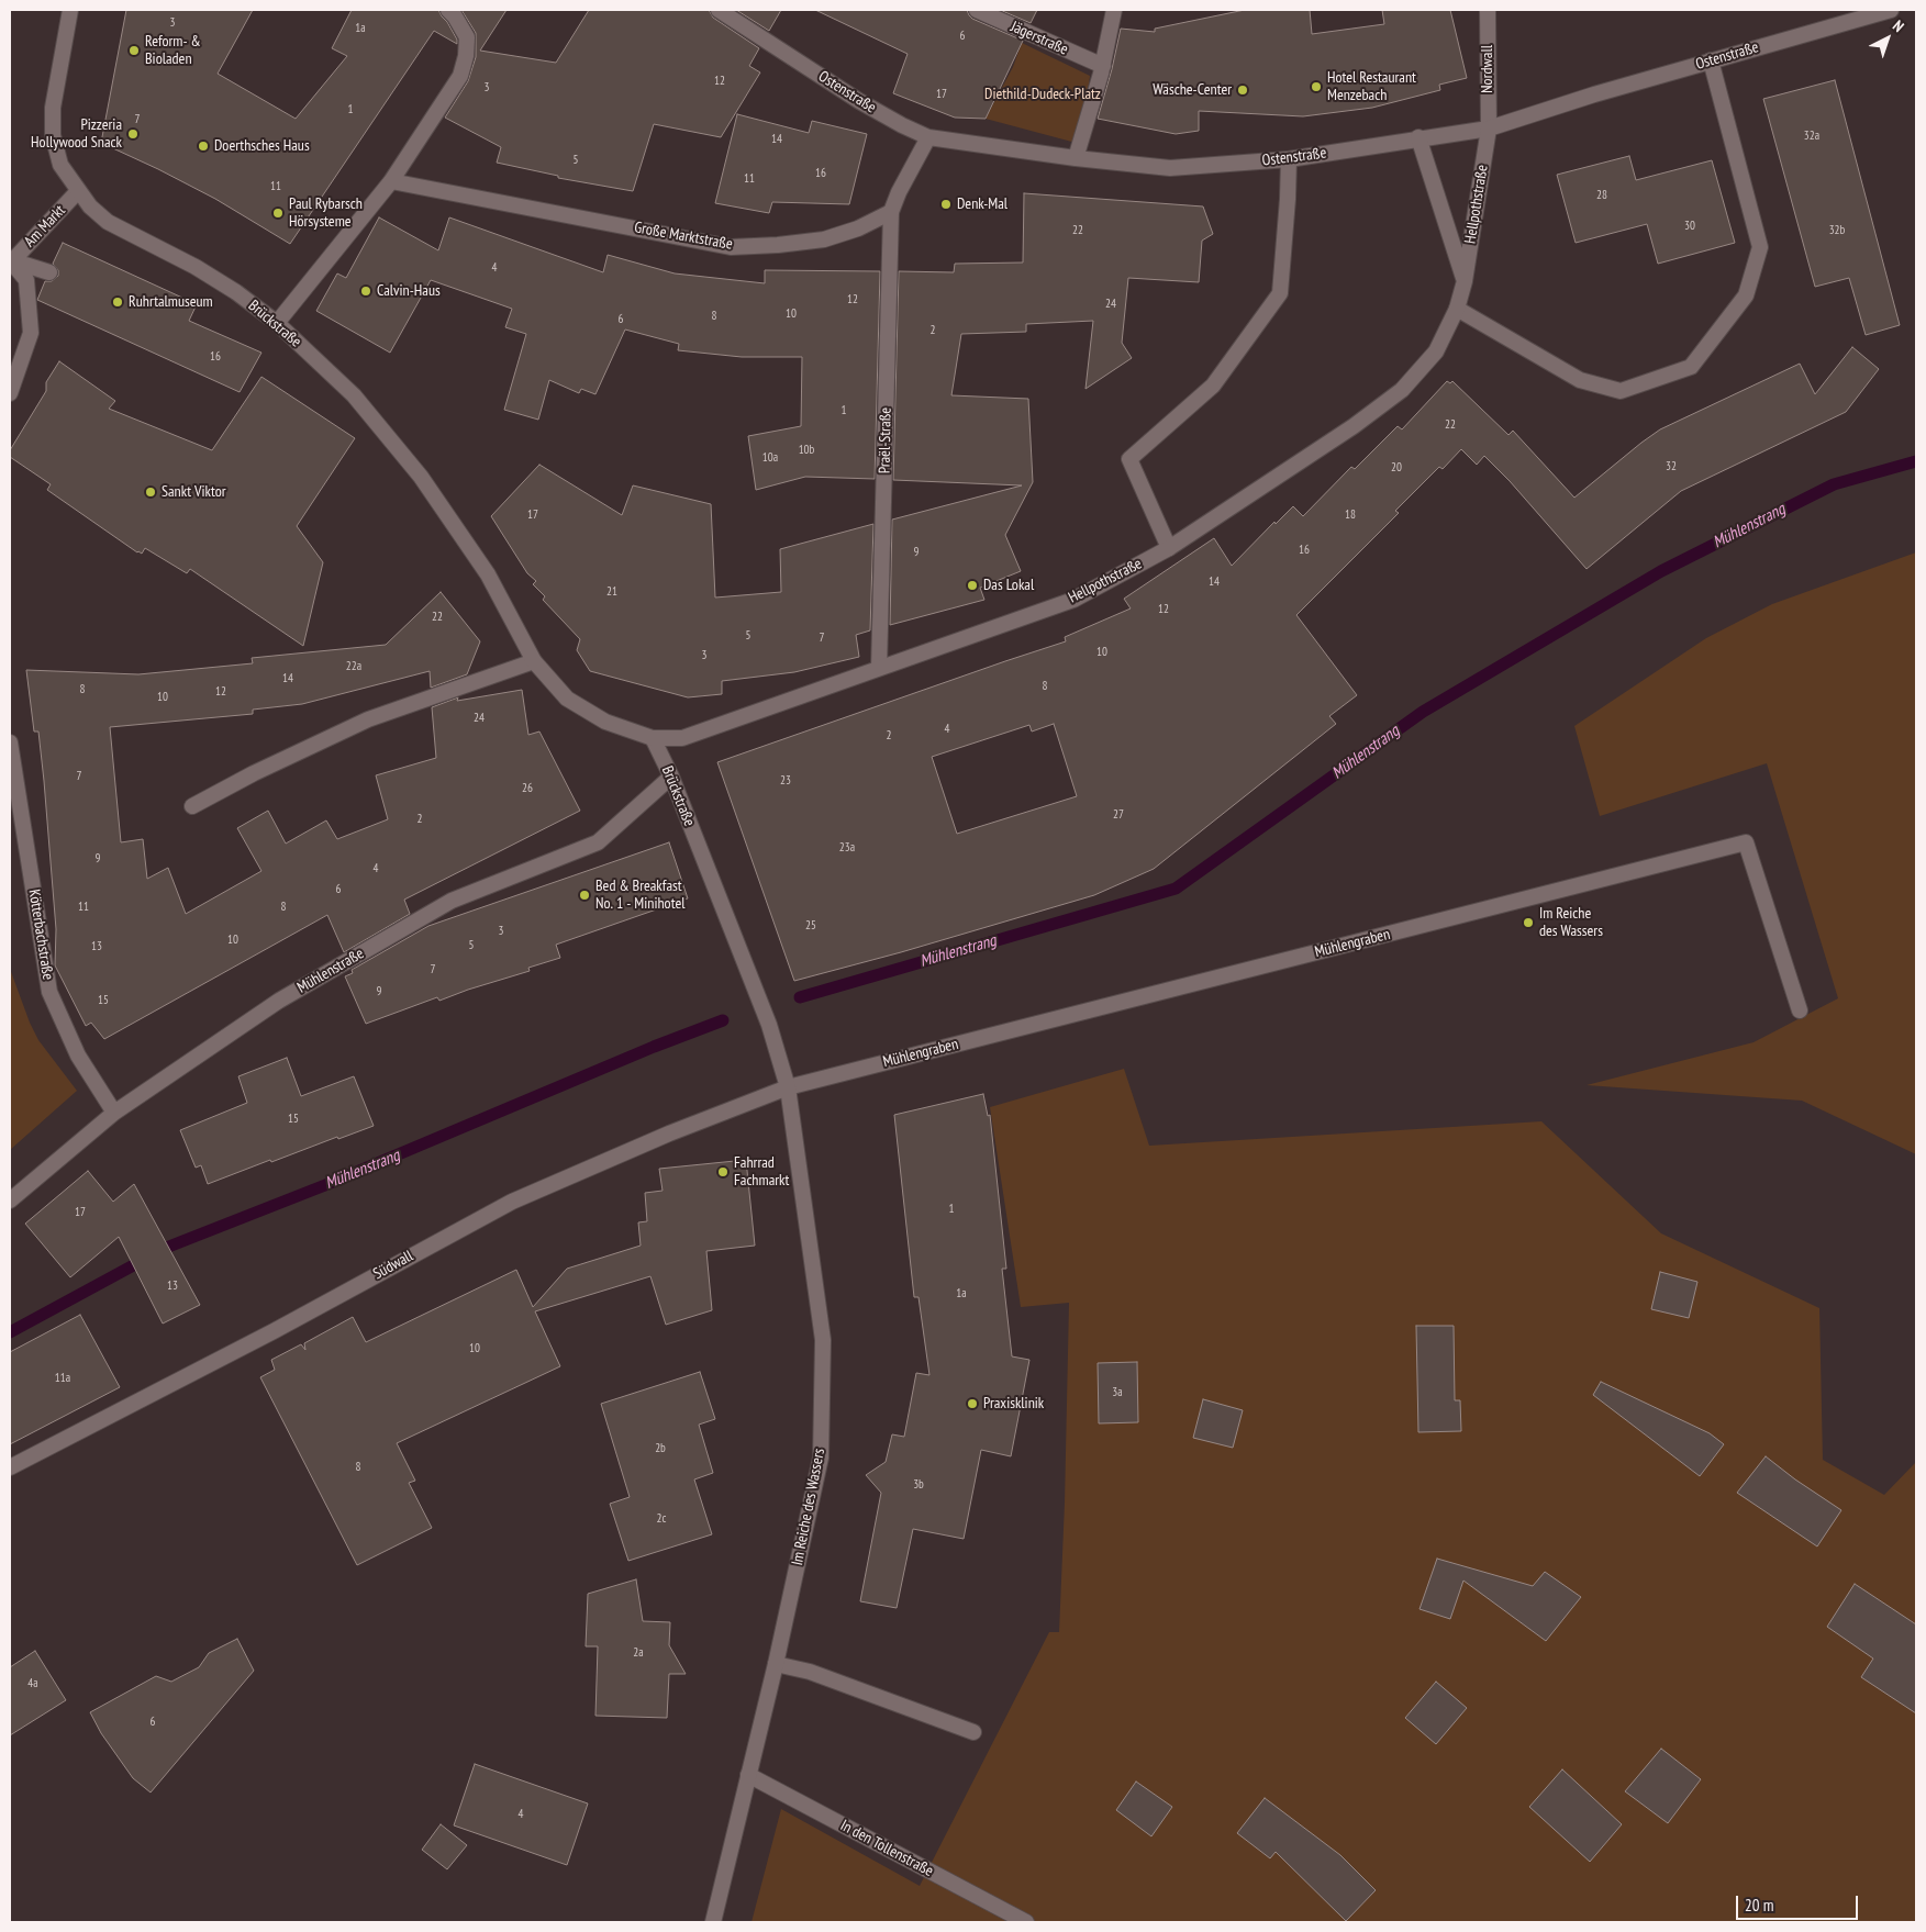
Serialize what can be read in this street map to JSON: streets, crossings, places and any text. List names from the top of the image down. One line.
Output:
{"streets":{"street":["Jägerstraße","Ostenstraße","Nordwall","Hellpothstraße","Am Markt","Große Marktstraße","Brückstraße","Praël-Straße","Kötterbachstraße","Mühlengraben","Mühlenstraße","Südwall","Im Reiche des Wassers","In den Tollenstraße"]},"crossings":[["Ostenstraße","Nordwall"],["Ostenstraße","Hellpothstraße"],["Nordwall","Hellpothstraße"],["Hellpothstraße","Brückstraße"],["Hellpothstraße","Praël-Straße"],["Am Markt","Brückstraße"],["Große Marktstraße","Praël-Straße"],["Brückstraße","Mühlenstraße"],["Brückstraße","Im Reiche des Wassers"],["Kötterbachstraße","Mühlenstraße"],["Mühlengraben","Südwall"],["Mühlengraben","Im Reiche des Wassers"],["Südwall","Im Reiche des Wassers"],["Im Reiche des Wassers","In den Tollenstraße"]],"water":["Mühlenstrang"],"parks":["Diethild-Dudeck-Platz"],"places":["Reform- & Bioladen","Hotel Restaurant Menzebach","Wäsche-Center","Pizzeria Hollywood Snack","Doerthsches Haus","Denk-Mal","Paul Rybarsch Hörsysteme","Calvin-Haus","Ruhrtalmuseum","Sankt Viktor","Das Lokal","Bed & Breakfast No. 1 - Minihotel","Im Reiche des Wassers","Fahrrad Fachmarkt","Praxisklinik"],"house_numbers":["3","1a","6","12","3","17","1","7","32a","14","5","16","11","11","28","30","22","32b","4","12","24","10","8","6","2","16","1","22","10b","10a","32","20","17","18","16","9","14","21","12","22","5","7","10","3","22a","14","8","8","12","10","24","4","2","7","23","26","27","2","23a","9","4","6","11","8","25","3","10","5","13","7","9","15","15","1","17","13","1a","10","11a","3a","2b","8","3b","2c","2a","4a","6","4"],"scale_bar":"20 m","north":"top right"}
